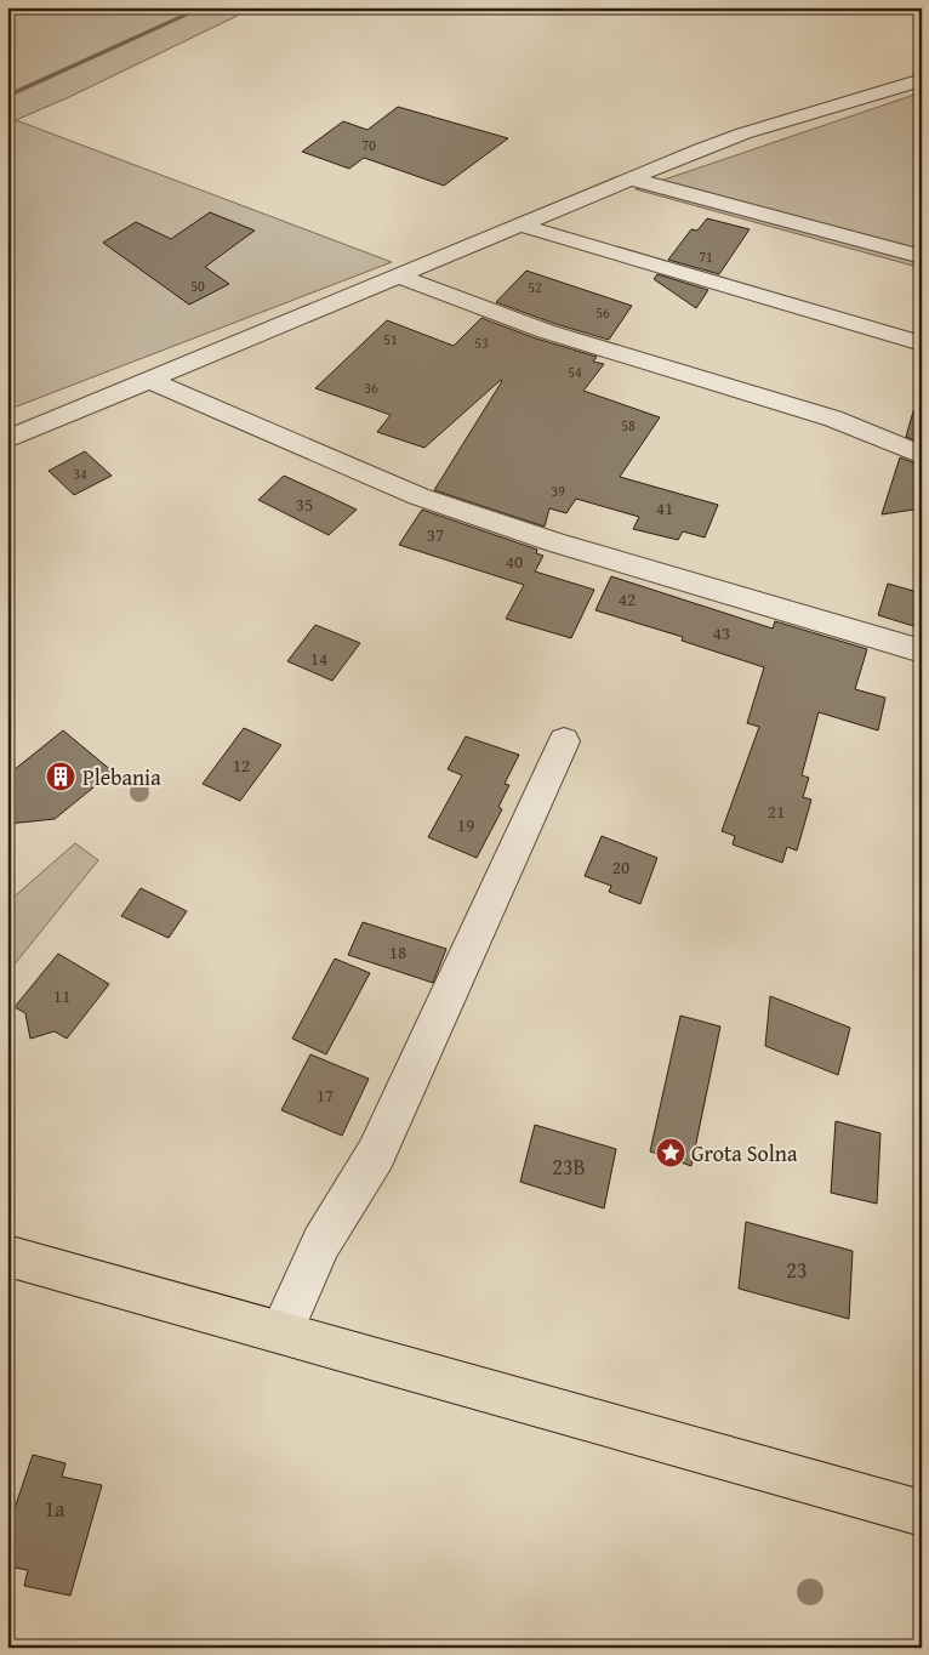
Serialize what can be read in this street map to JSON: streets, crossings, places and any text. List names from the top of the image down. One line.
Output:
{"places":{"building":["Plebania"],"place":["Grota Solna"]},"house_numbers":["70","71","50","52","56","51","53","54","36","58","34","39","35","41","37","40","42","43","14","12","21","19","20","18","11","17","23B","23","1a"]}
